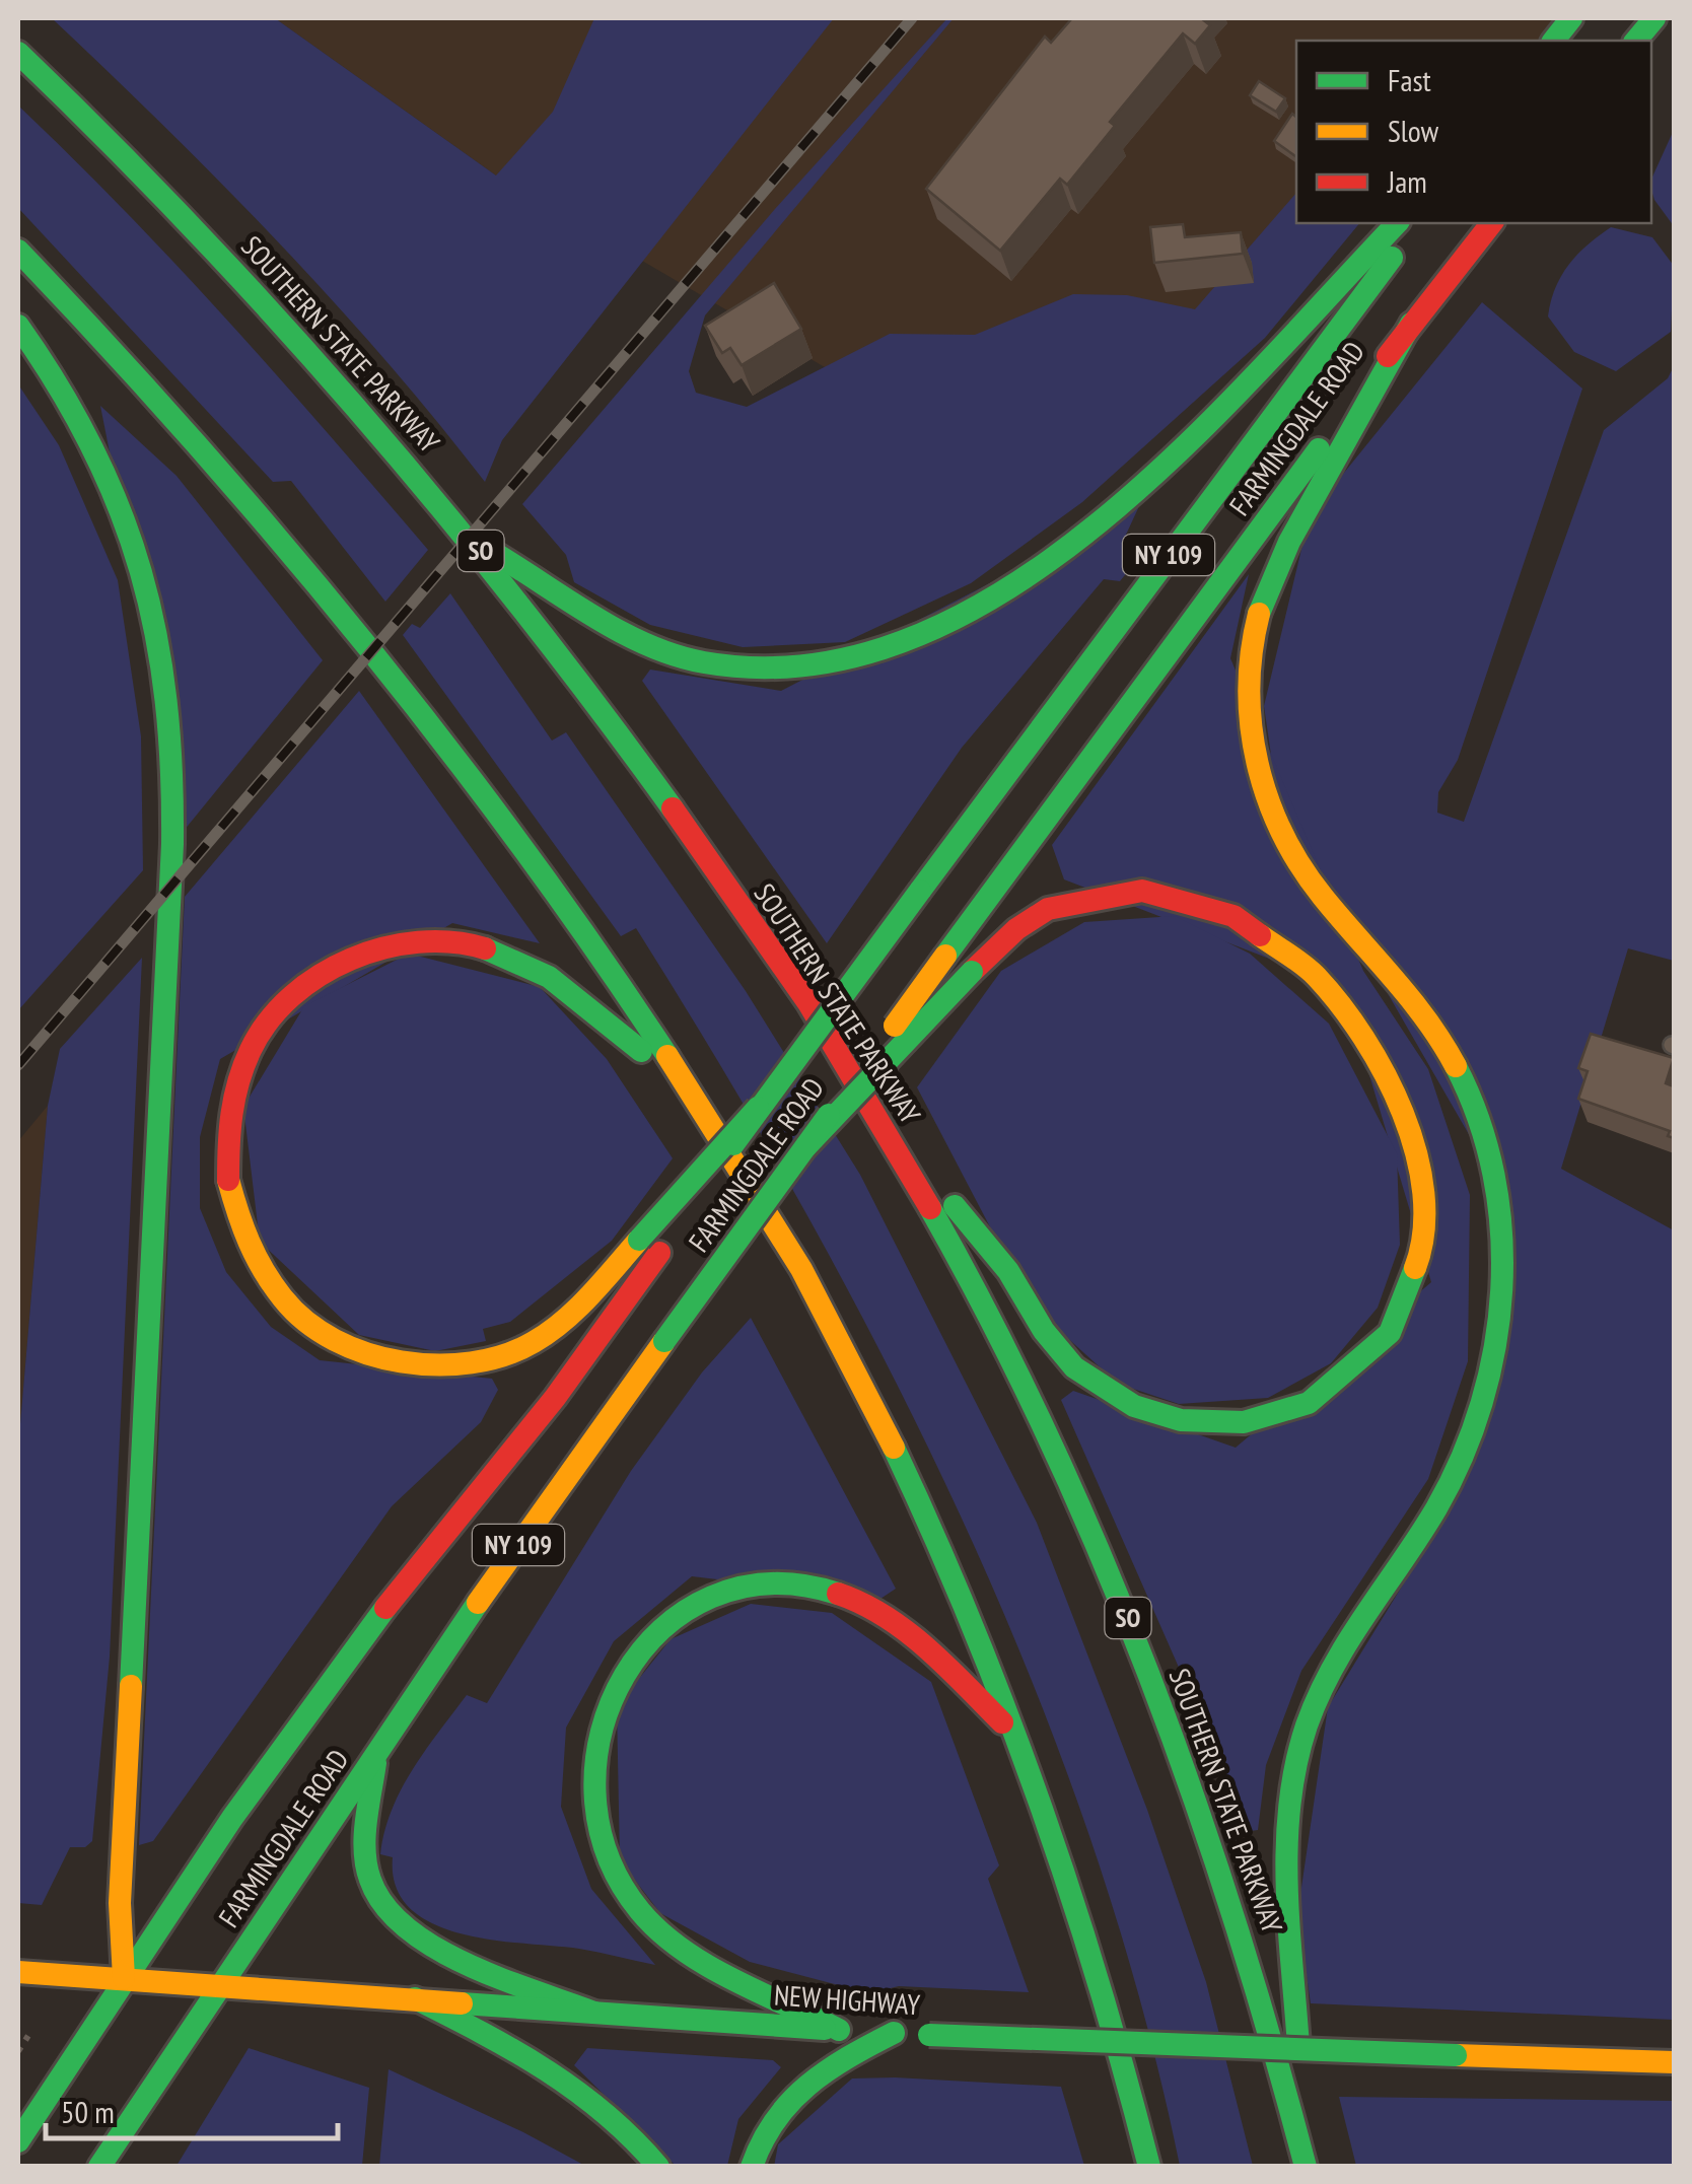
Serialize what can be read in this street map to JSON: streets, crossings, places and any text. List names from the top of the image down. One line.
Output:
{"streets":{"main road":["SOUTHERN STATE PARKWAY","FARMINGDALE ROAD","SO","NY 109","NEW HIGHWAY"]},"crossings":[["FARMINGDALE ROAD","NEW HIGHWAY"]],"legend":["Fast","Slow","Jam"],"scale_bar":"50 m"}
